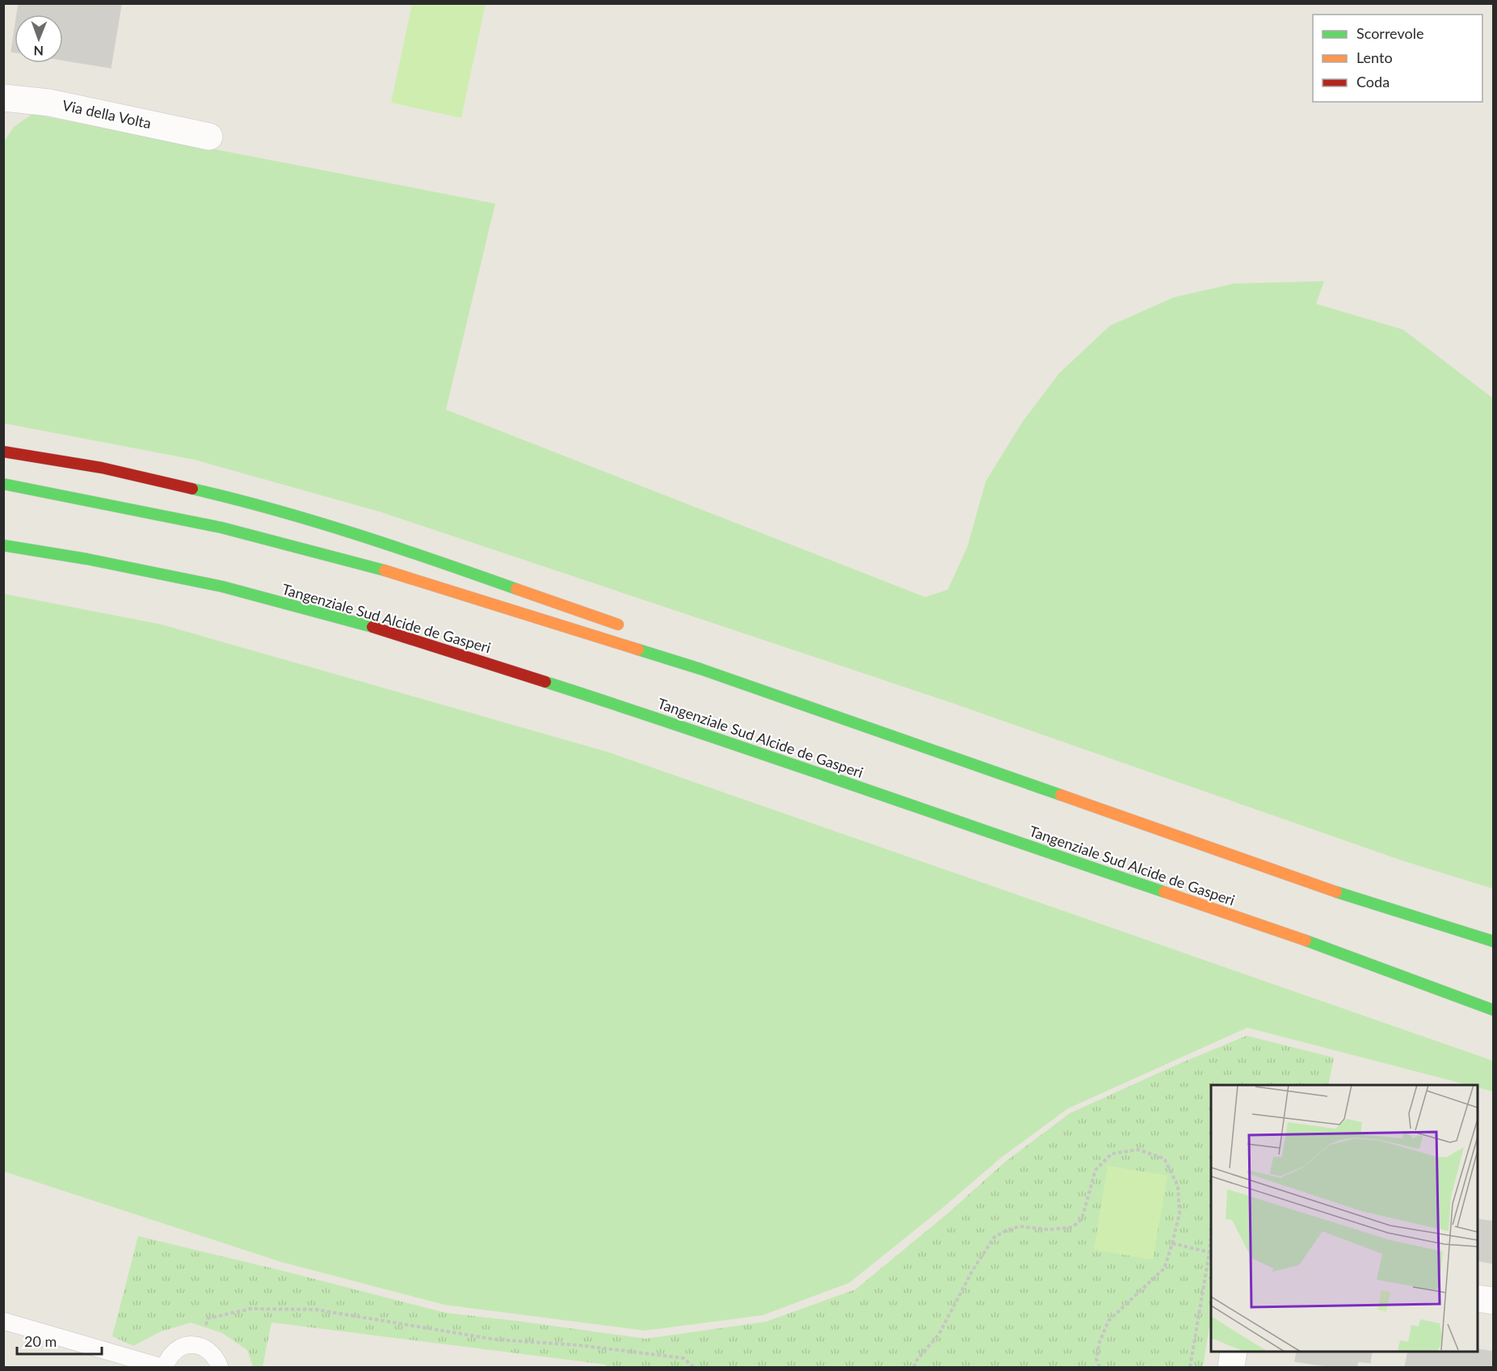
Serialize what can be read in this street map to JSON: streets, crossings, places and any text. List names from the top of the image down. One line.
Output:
{"streets":{"highway":["Tangenziale Sud Alcide de Gasperi"],"street":["Via della Volta"]},"legend":["Scorrevole","Lento","Coda"],"scale_bar":"20 m","north":"bottom"}
